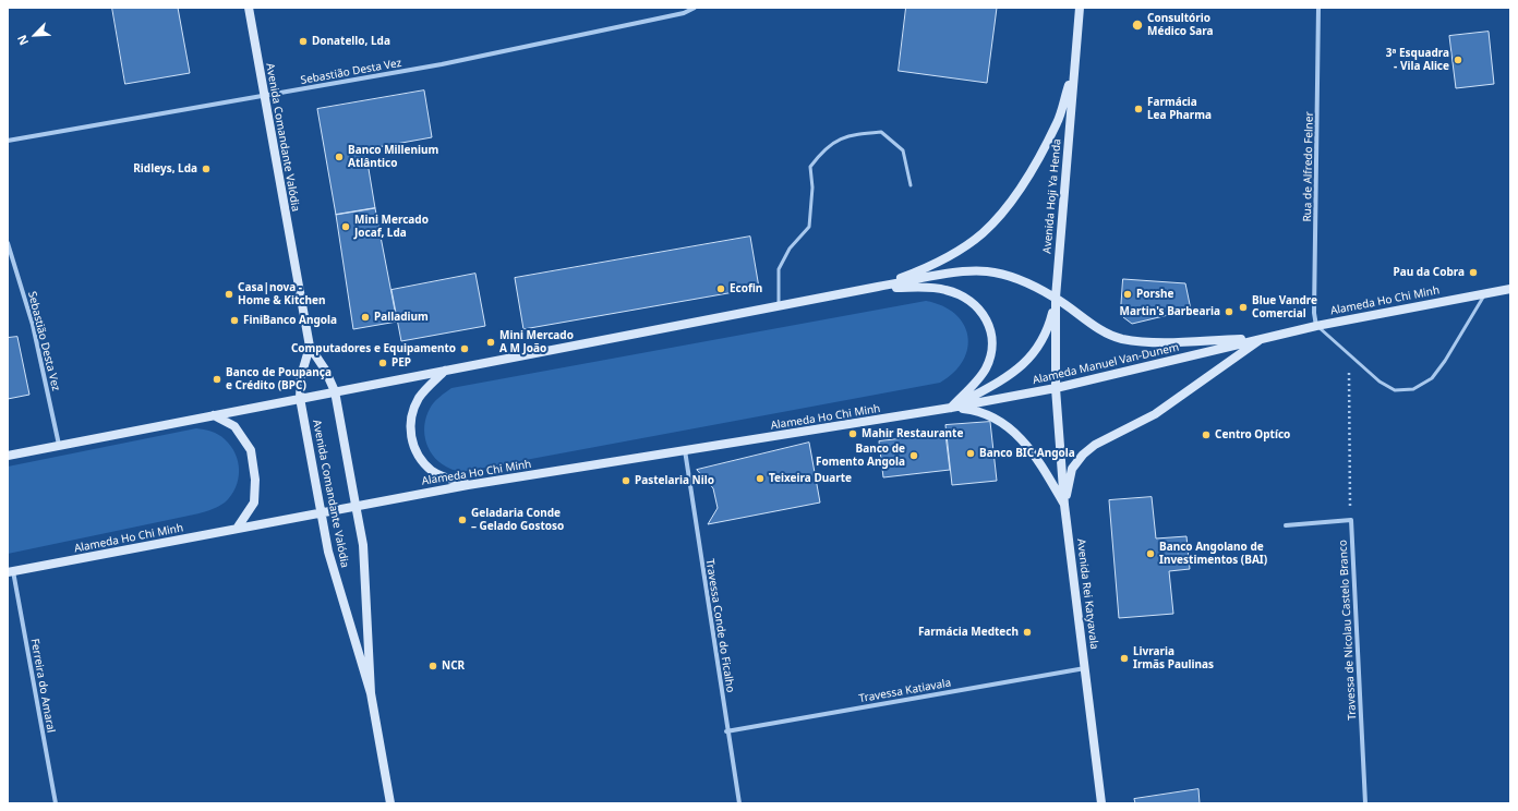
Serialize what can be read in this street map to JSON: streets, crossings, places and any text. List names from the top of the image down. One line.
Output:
{"streets":{"main road":["Avenida Comandante Valódia","Avenida Hoji Ya Henda","Alameda Ho Chi Minh","Alameda Manuel Van-Dunem","Avenida Rei Katyavala"],"street":["Sebastião Desta Vez","Rua de Alfredo Felner","Travessa Conde do Ficalho","Travessa de Nicolau Castelo Branco","Ferreira do Amaral","Travessa Katiavala"]},"crossings":[["Sebastião Desta Vez","Avenida Comandante Valódia"],["Avenida Comandante Valódia","Alameda Ho Chi Minh"],["Rua de Alfredo Felner","Alameda Ho Chi Minh"],["Avenida Hoji Ya Henda","Alameda Manuel Van-Dunem"],["Avenida Hoji Ya Henda","Avenida Rei Katyavala"],["Alameda Ho Chi Minh","Alameda Manuel Van-Dunem"],["Alameda Ho Chi Minh","Travessa Conde do Ficalho"],["Alameda Ho Chi Minh","Ferreira do Amaral"],["Alameda Manuel Van-Dunem","Avenida Rei Katyavala"],["Avenida Rei Katyavala","Travessa Katiavala"],["Travessa Conde do Ficalho","Travessa Katiavala"]],"places":["Consultório Médico Sara","Donatello, Lda","3ª Esquadra - Vila Alice","Farmácia Lea Pharma","Banco Millenium Atlântico","Ridleys, Lda","Mini Mercado Jocaf, Lda","Pau da Cobra","Ecofin","Casa|nova - Home & Kitchen","Porshe","Blue Vandre Comercial","Martin's Barbearia","Palladium","FiniBanco Angola","Mini Mercado A M João","Computadores e Equipamento","PEP","Banco de Poupança e Crédito (BPC)","Mahir Restaurante","Centro Optíco","Banco BIC Angola","Banco de Fomento Angola","Teixeira Duarte","Pastelaria Nilo","Geladaria Conde – Gelado Gostoso","Banco Angolano de Investimentos (BAI)","Farmácia Medtech","Livraria Irmãs Paulinas","NCR"],"north":"bottom left"}
